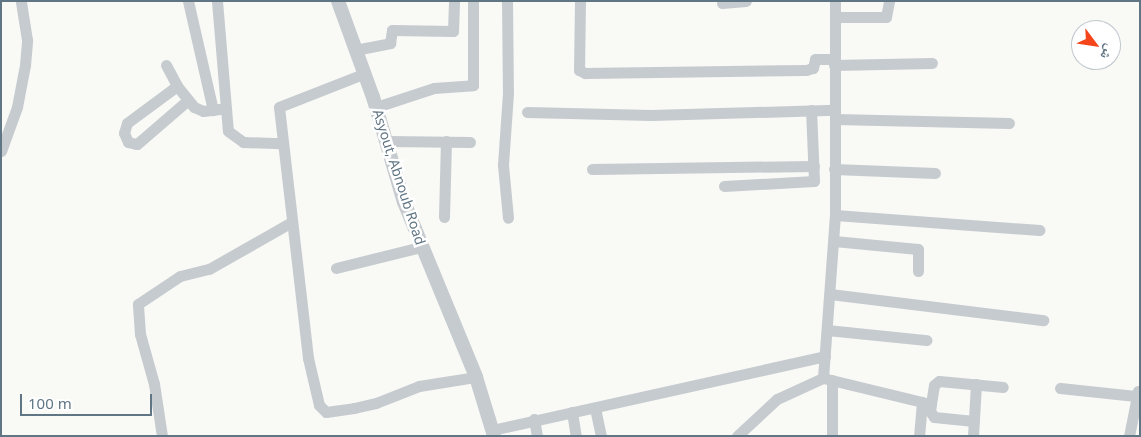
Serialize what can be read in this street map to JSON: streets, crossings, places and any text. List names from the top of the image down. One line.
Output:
{"streets":{"street":["Asyout, Abnoub Road"]},"scale_bar":"100 m","north":"bottom right"}
